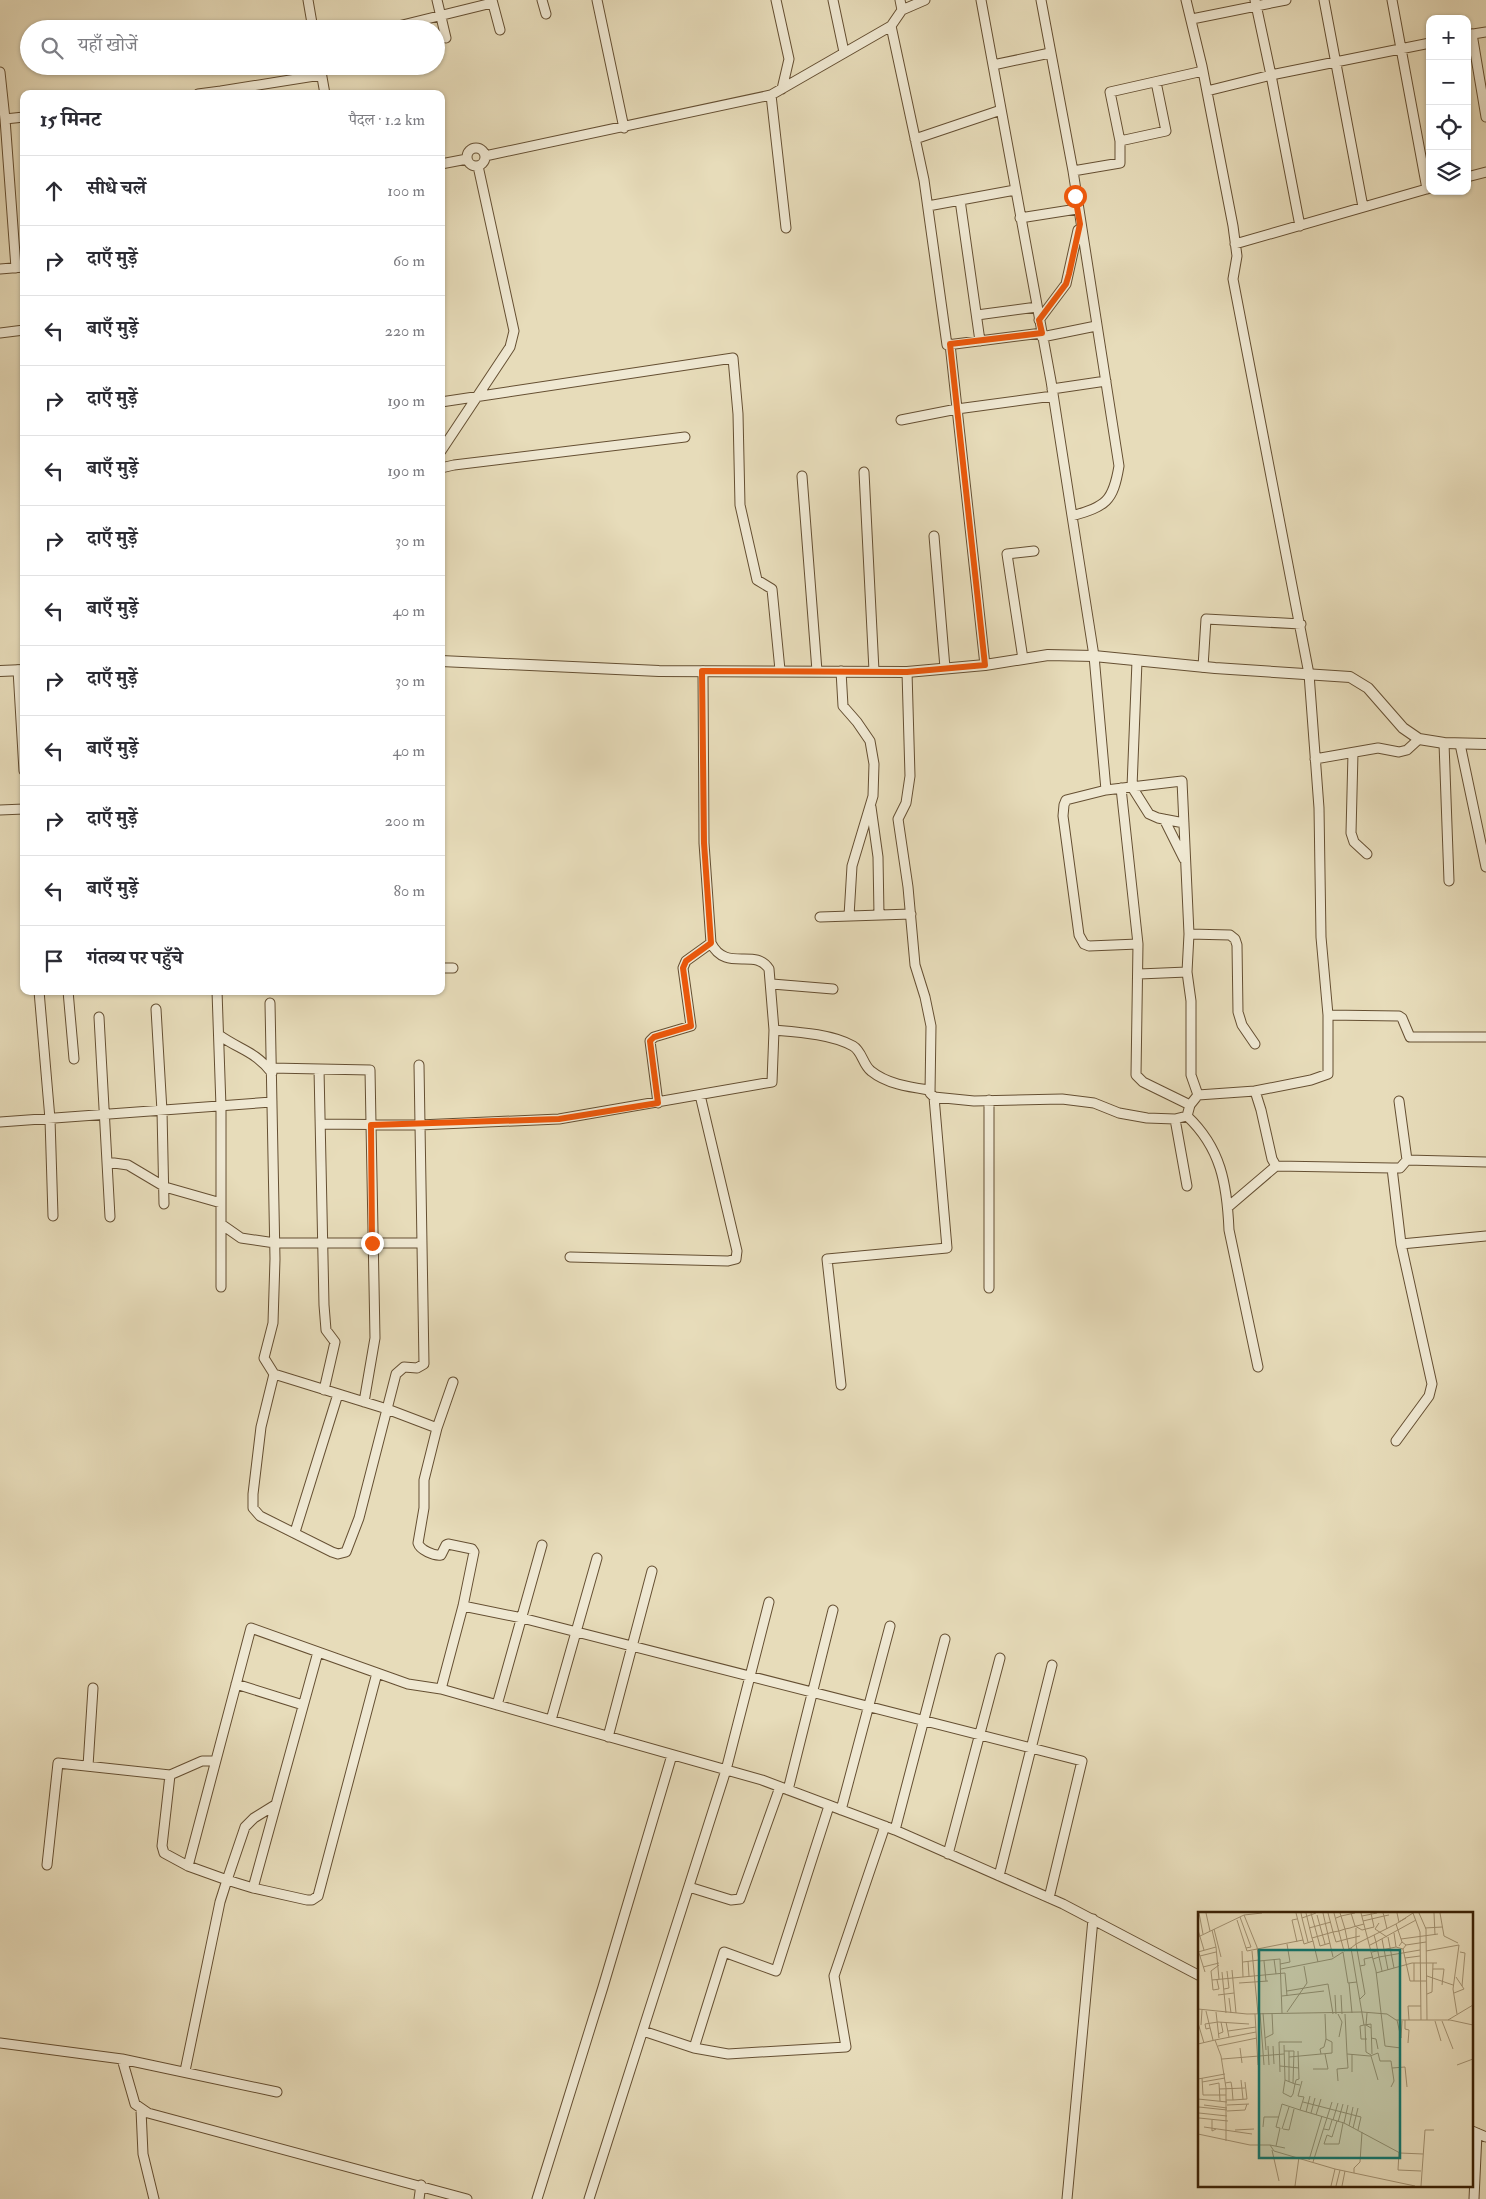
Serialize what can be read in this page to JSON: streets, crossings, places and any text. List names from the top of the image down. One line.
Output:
{"page":{"map_buttons":["+","−"],"search":"यहाँ खोजें","heading":["15 मिनट","पैदल · 1.2 km"],"list":[["सीधे चलें","100 m"],["दाएँ मुड़ें","60 m"],["बाएँ मुड़ें","220 m"],["दाएँ मुड़ें","190 m"],["बाएँ मुड़ें","190 m"],["दाएँ मुड़ें","30 m"],["बाएँ मुड़ें","40 m"],["दाएँ मुड़ें","30 m"],["बाएँ मुड़ें","40 m"],["दाएँ मुड़ें","200 m"],["बाएँ मुड़ें","80 m"],"गंतव्य पर पहुँचे"]}}
